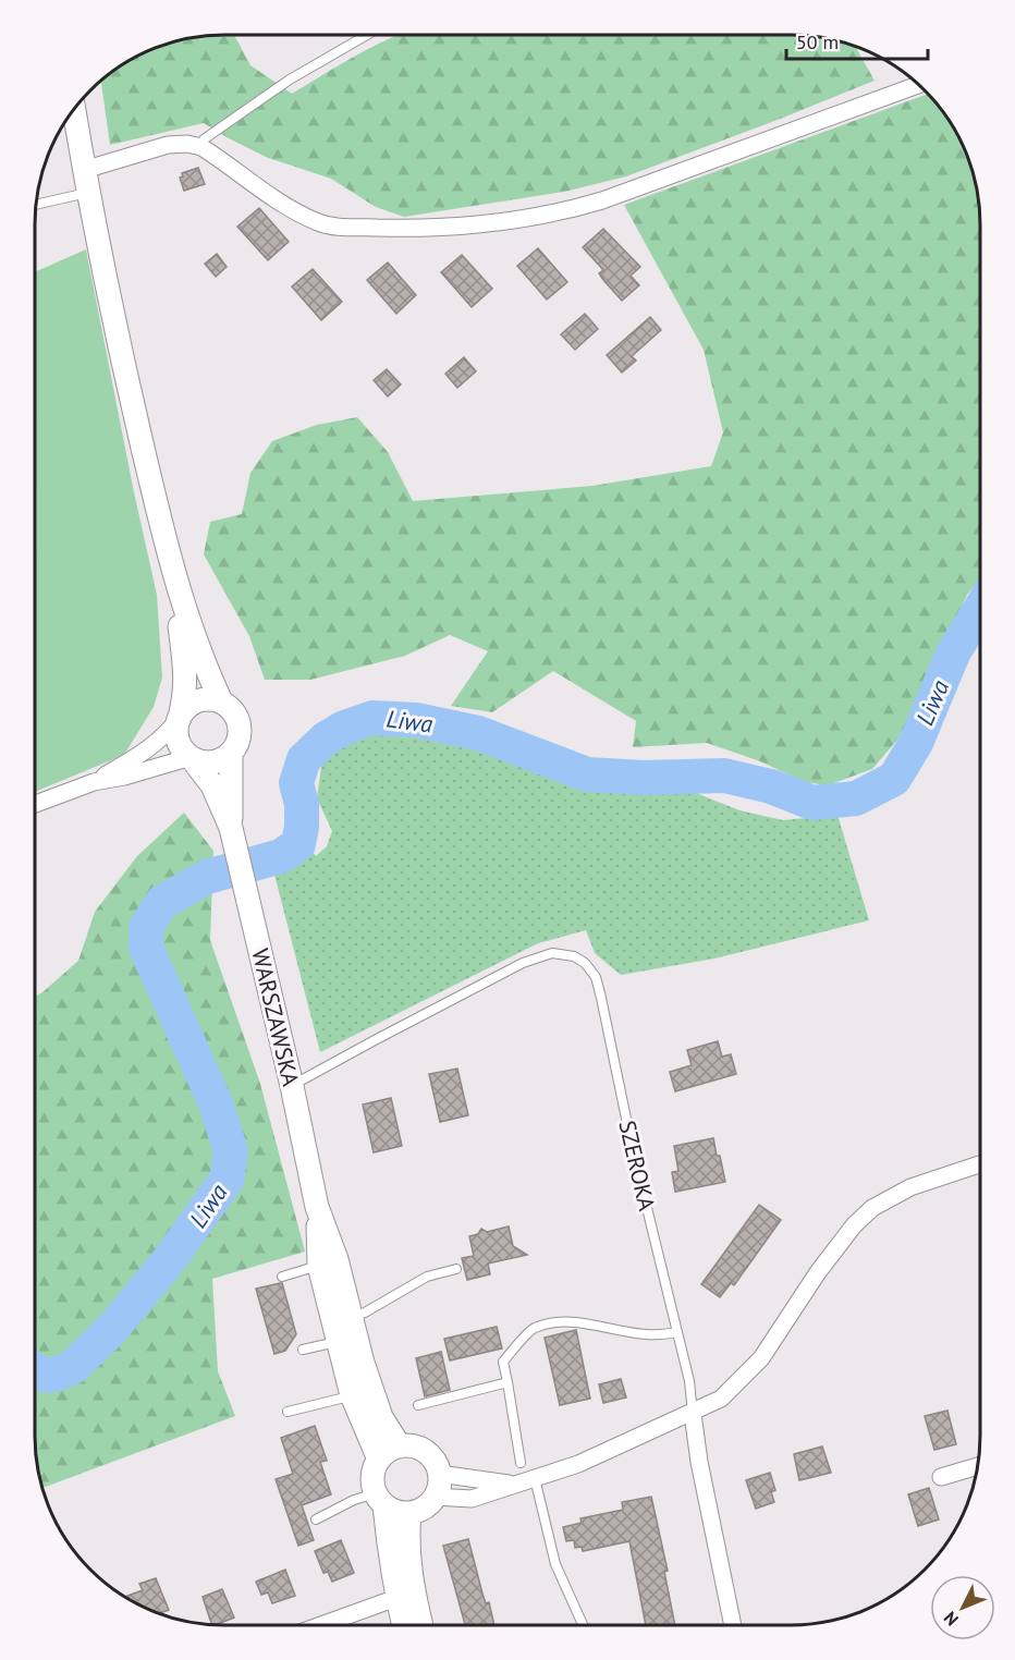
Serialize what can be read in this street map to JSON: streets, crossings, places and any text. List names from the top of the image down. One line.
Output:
{"streets":{"main road":["WARSZAWSKA"],"lane":["SZEROKA"]},"crossings":[["WARSZAWSKA","SZEROKA"]],"water":["Liwa"],"scale_bar":"50 m","north":"bottom left"}
